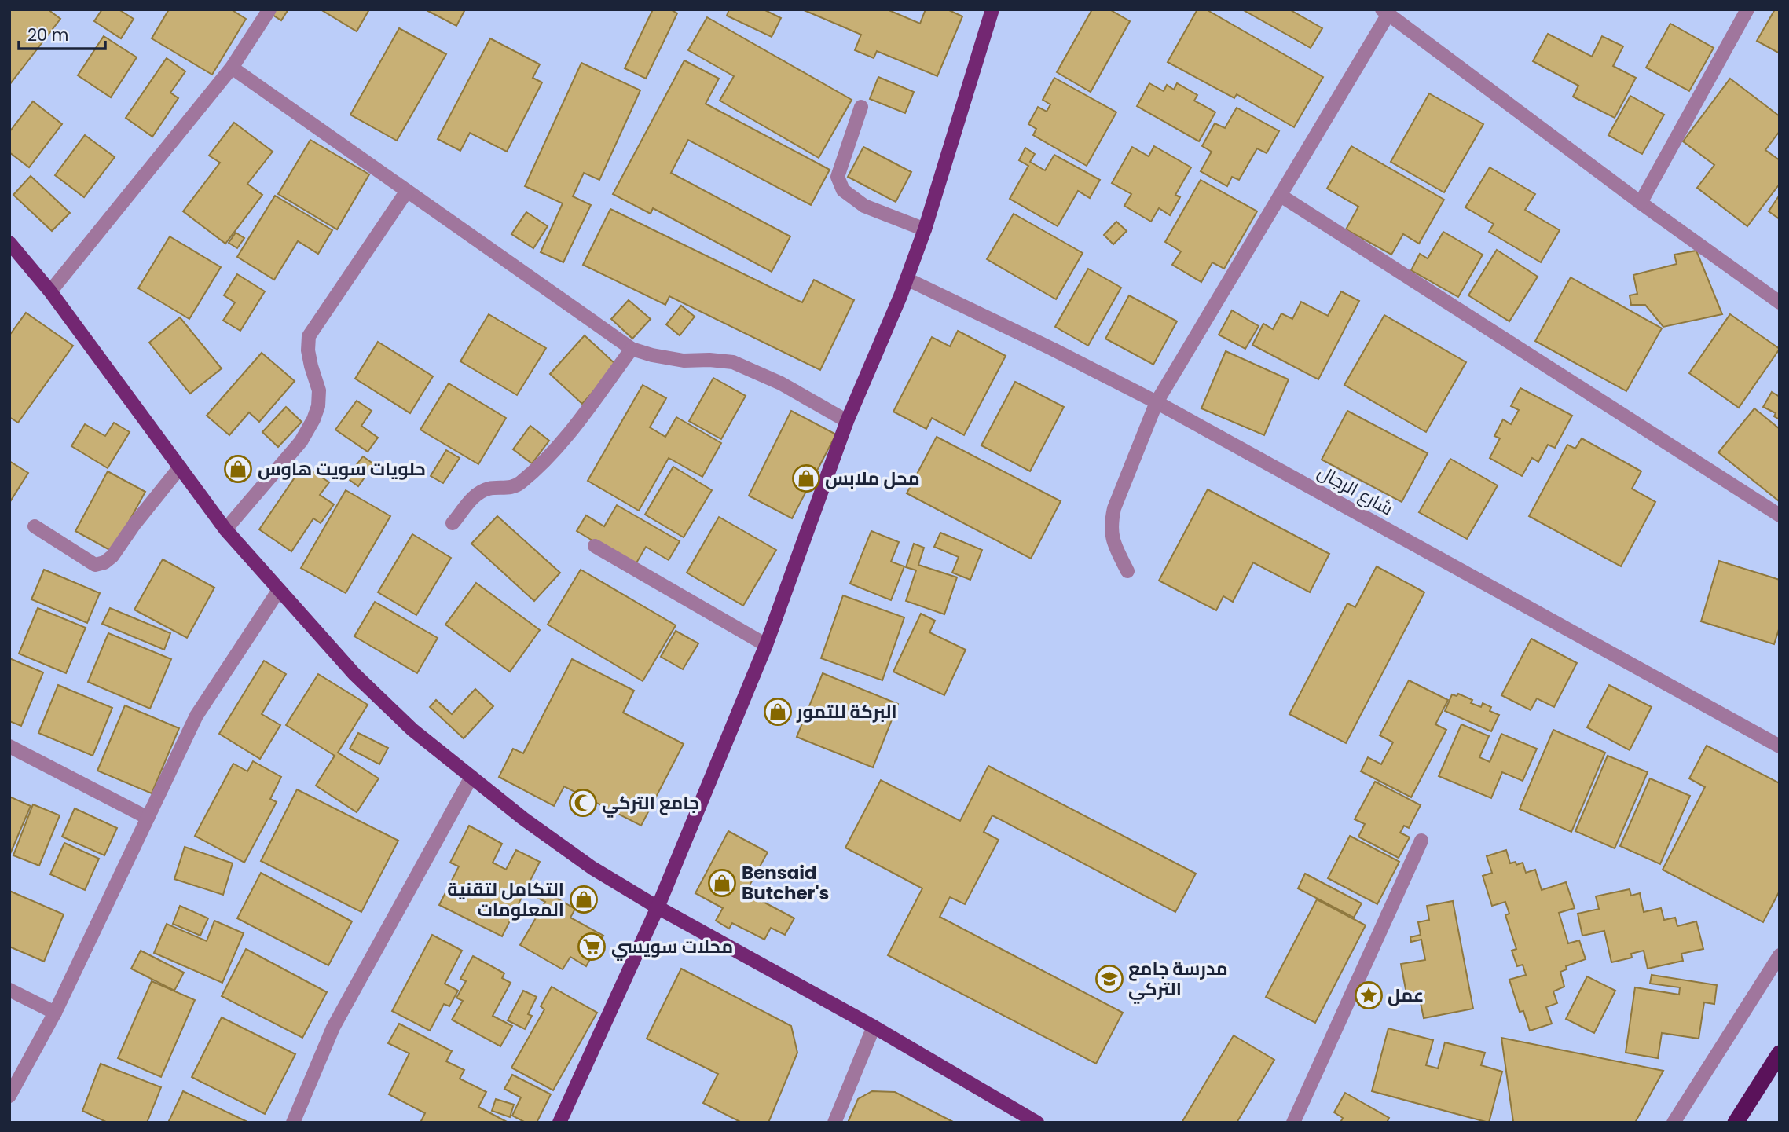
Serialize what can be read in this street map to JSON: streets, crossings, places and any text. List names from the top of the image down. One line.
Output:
{"streets":{"street":["شارع الرجال"]},"places":{"shop":["حلويات سويت هاوس","محل ملابس","البركة للتمور","Bensaid Butcher's","التكامل لتقنية المعلومات"],"mosque":["جامع التركي"],"supermarket":["محلات سويسي"],"school or university":["مدرسة جامع التركي"],"place":["عمل"]},"scale_bar":"20 m"}
